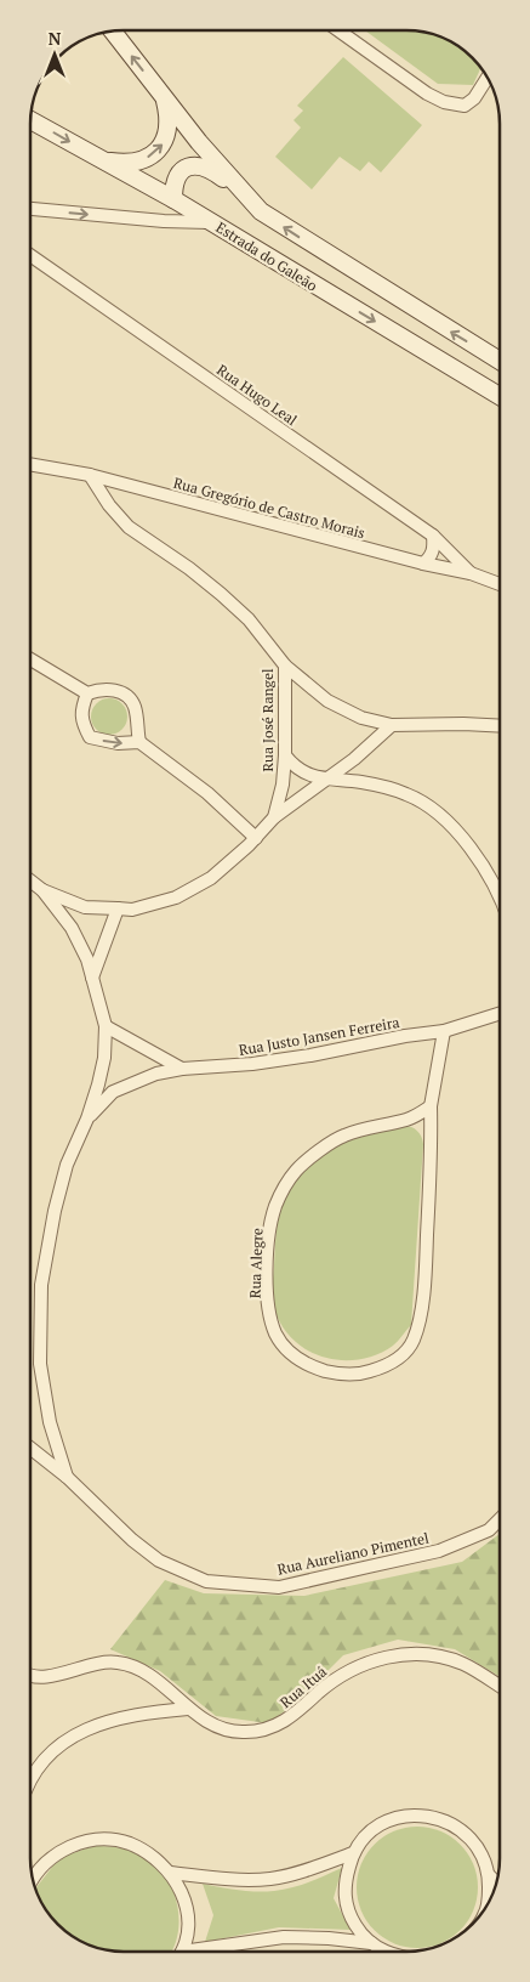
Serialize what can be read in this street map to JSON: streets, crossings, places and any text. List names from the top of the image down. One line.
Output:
{"streets":{"main road":["Estrada do Galeão"],"street":["Rua Hugo Leal","Rua Gregório de Castro Morais","Rua José Rangel","Rua Justo Jansen Ferreira","Rua Alegre","Rua Aureliano Pimentel","Rua Ituá"]},"crossings":[["Rua Hugo Leal","Rua Gregório de Castro Morais"],["Rua Gregório de Castro Morais","Rua José Rangel"],["Rua Justo Jansen Ferreira","Rua Alegre"]],"north":"top"}
